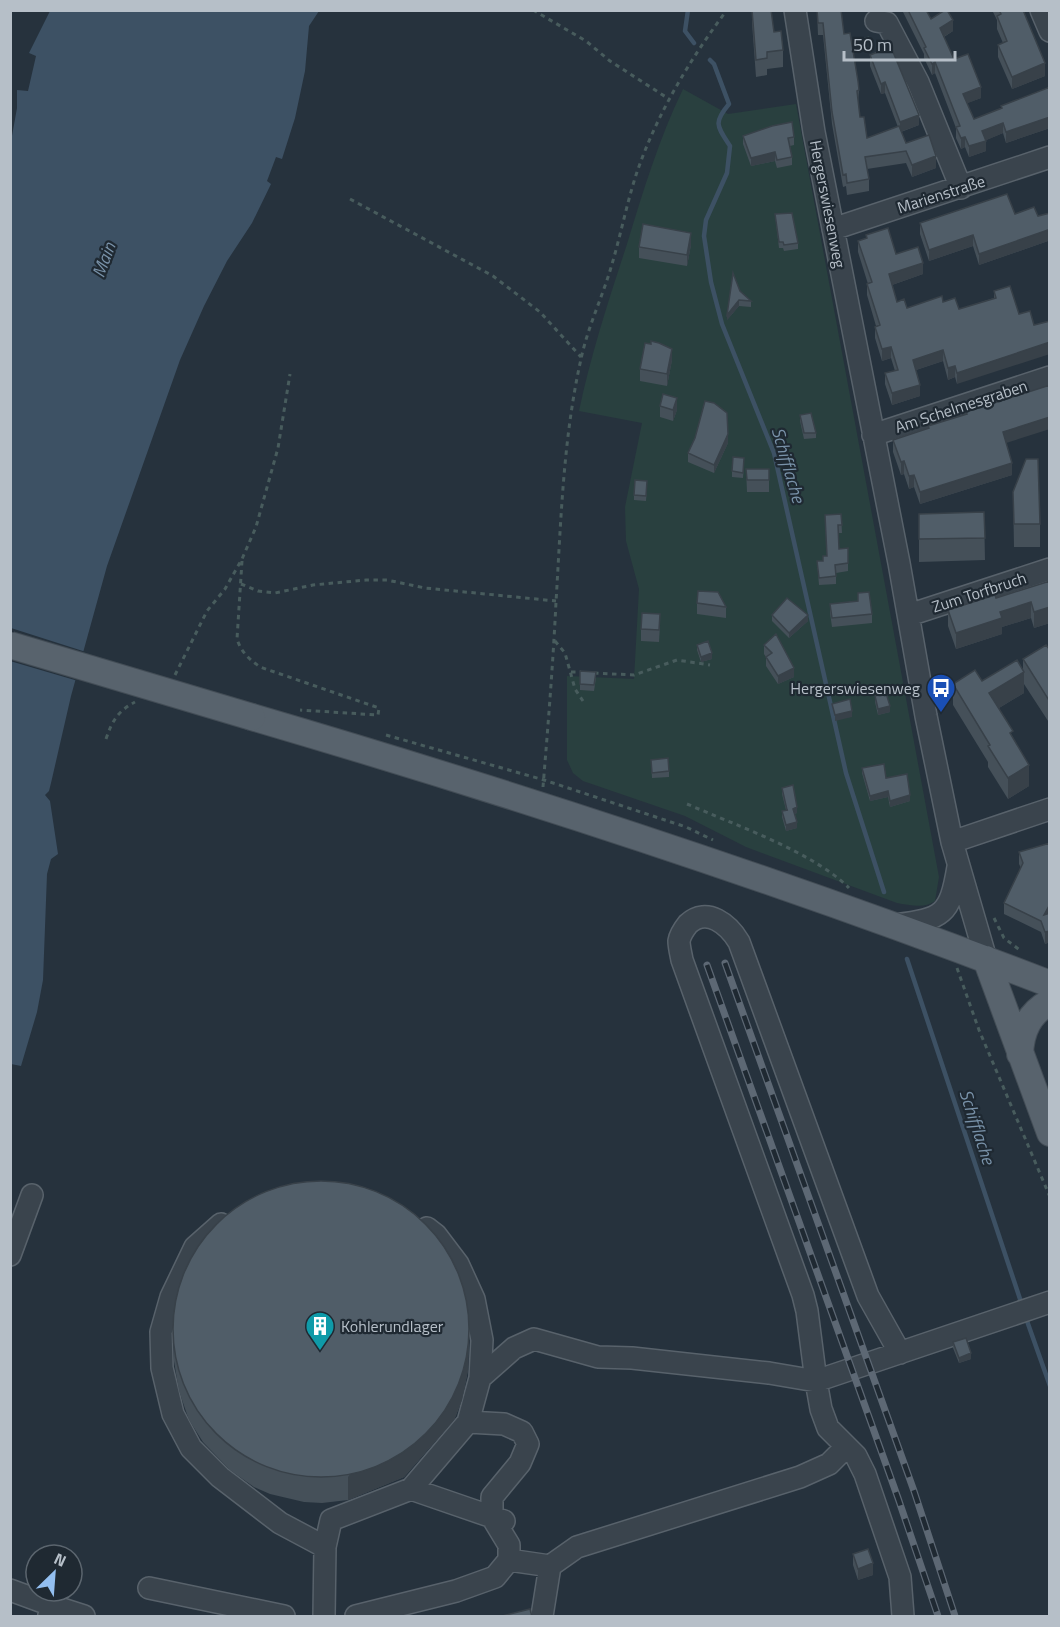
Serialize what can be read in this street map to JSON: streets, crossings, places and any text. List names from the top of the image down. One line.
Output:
{"streets":{"street":["Marienstraße","Hergerswiesenweg","Am Schelmesgraben","Zum Torfbruch"]},"crossings":[["Marienstraße","Hergerswiesenweg"],["Hergerswiesenweg","Am Schelmesgraben"],["Hergerswiesenweg","Zum Torfbruch"]],"water":["Main","Schifflache"],"places":{"bus stop":["Hergerswiesenweg"],"building":["Kohlerundlager"]},"scale_bar":"50 m","north":"top right"}
